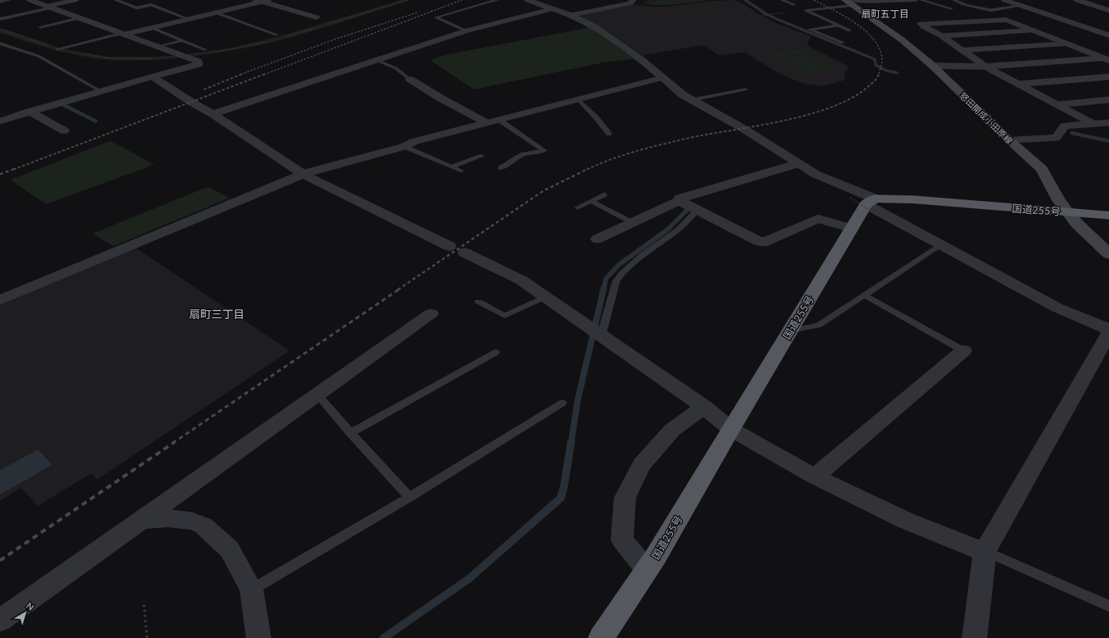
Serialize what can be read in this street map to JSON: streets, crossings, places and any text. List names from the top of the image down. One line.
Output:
{"streets":{"highway":["国道255号"],"main road":["怒田開成小田原線"]},"crossings":[["怒田開成小田原線","国道255号"]],"districts":["扇町五丁目","扇町三丁目"],"north":"top right"}
